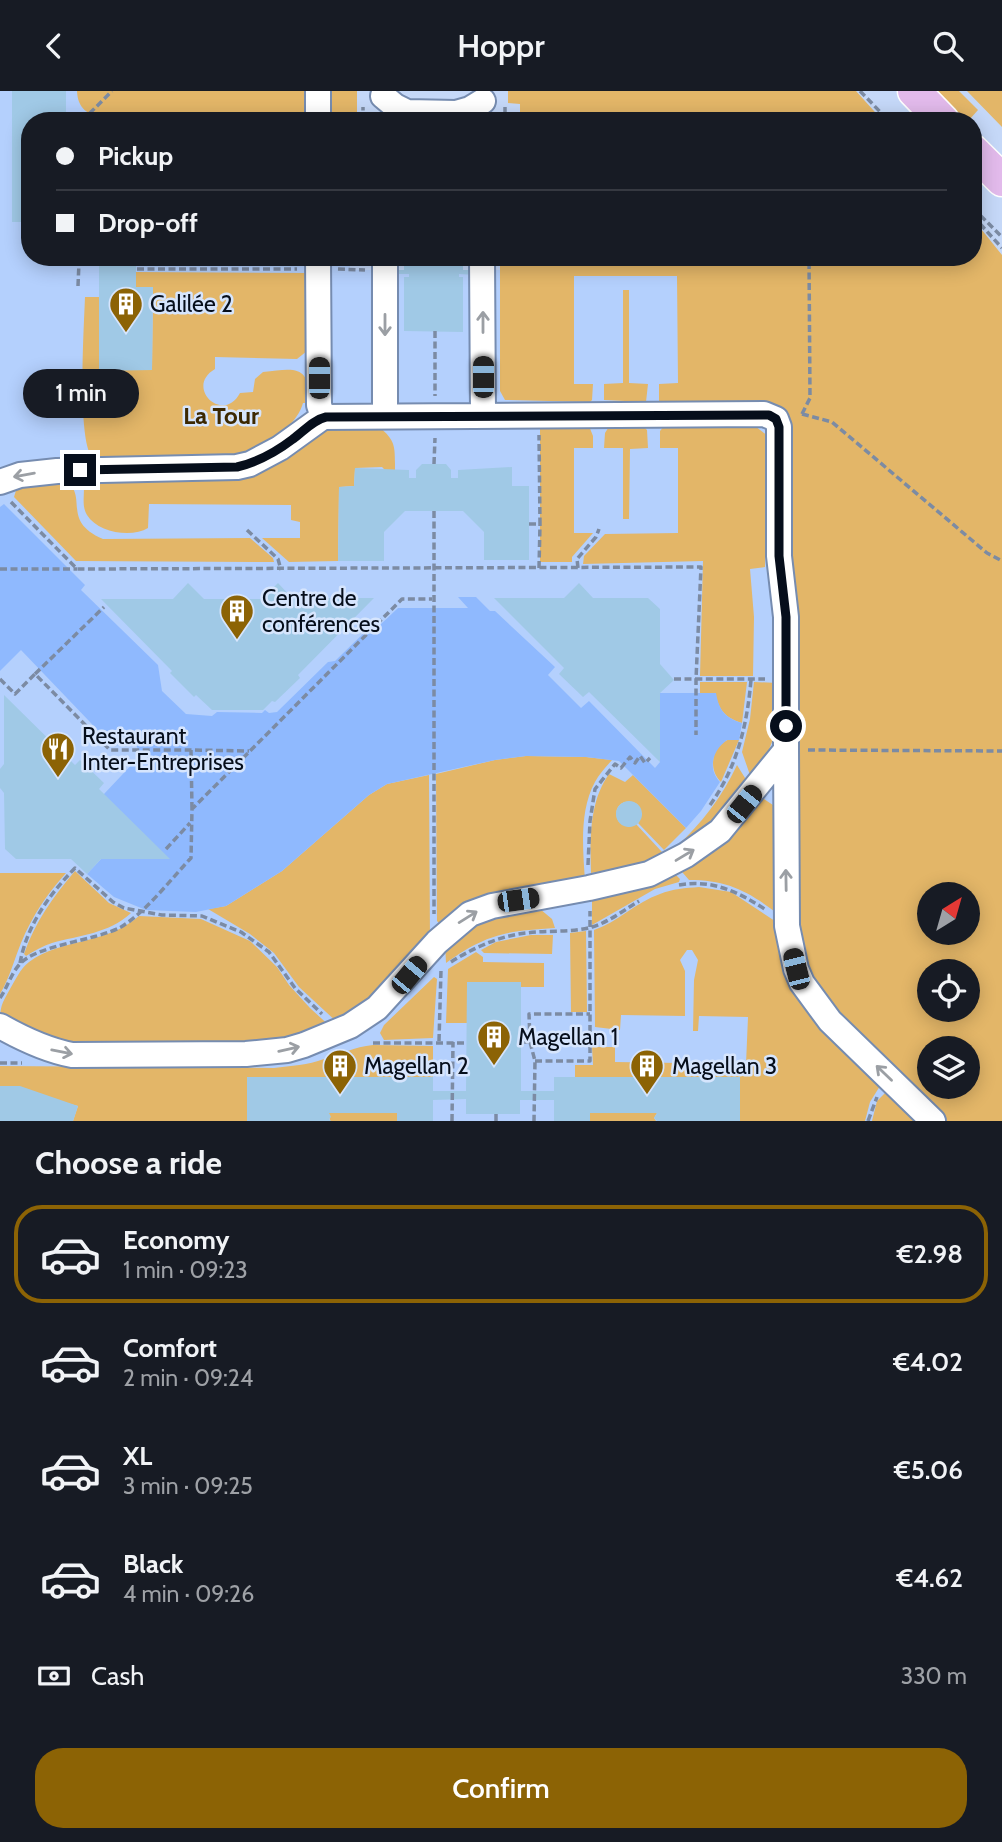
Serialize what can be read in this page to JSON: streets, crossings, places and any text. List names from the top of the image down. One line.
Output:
{"districts":["La Tour"],"places":{"building":["Galilée 2","Centre de conférences","Magellan 1","Magellan 2","Magellan 3"],"restaurant":["Restaurant Inter-Entreprises"]},"north":"top right","page":{"header":"Hoppr","banner":["Pickup","Drop-off"],"bubble":"1 min","heading":"Choose a ride","list":[{"name":"Economy","note":"1 min · 09:23","value":"€2.98"},{"name":"Comfort","note":"2 min · 09:24","value":"€4.02"},{"name":"XL","note":"3 min · 09:25","value":"€5.06"},{"name":"Black","note":"4 min · 09:26","value":"€4.62"}],"pay":["Cash","330 m"],"buttons":"Confirm"}}
